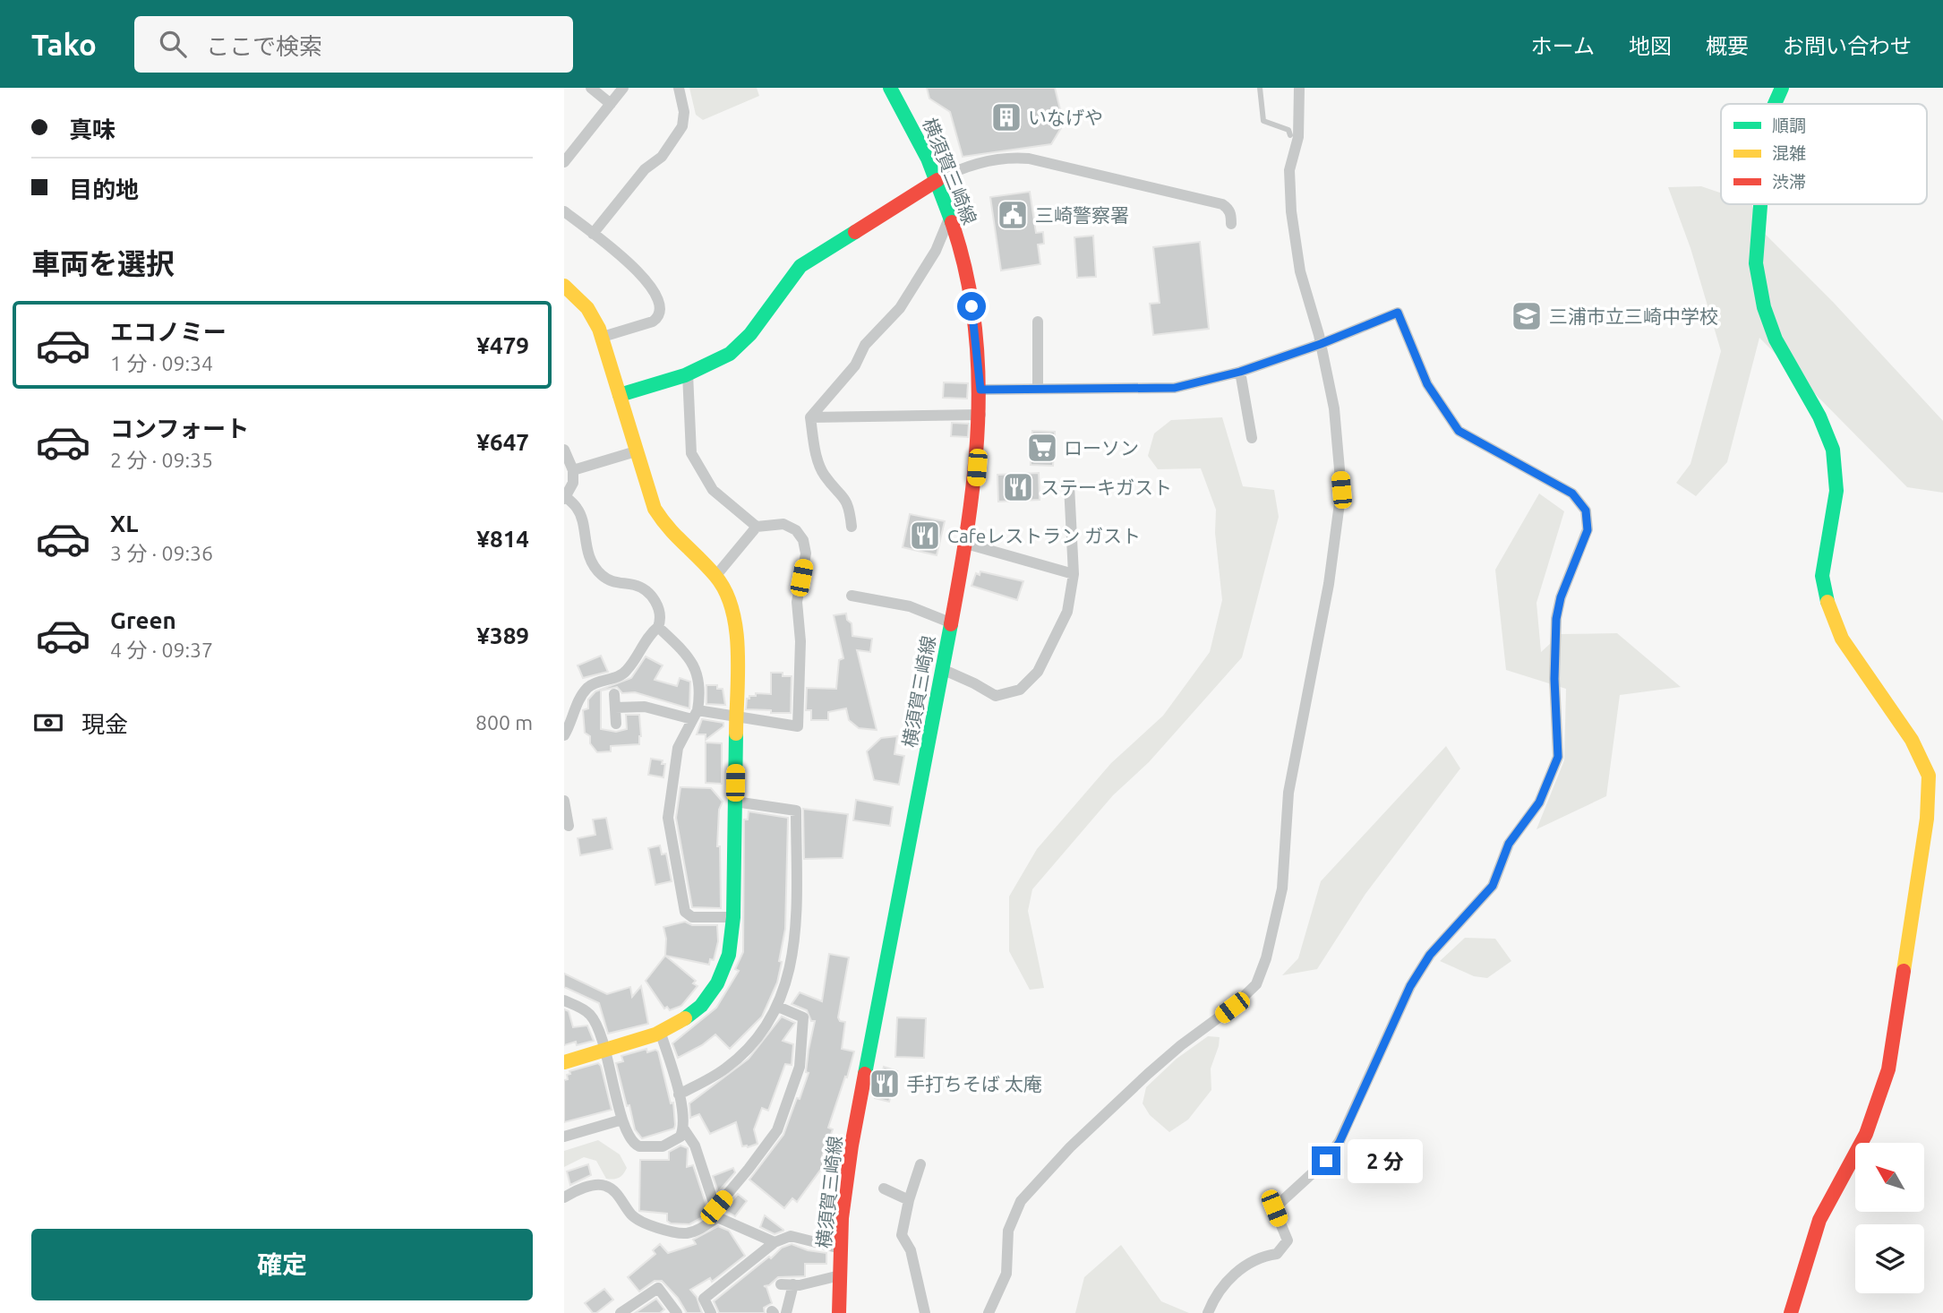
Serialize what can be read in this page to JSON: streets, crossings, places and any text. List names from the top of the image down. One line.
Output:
{"streets":{"street":["横須賀三崎線"]},"places":{"building":["いなげや"],"public building":["三崎警察署"],"school or university":["三浦市立三崎中学校"],"supermarket":["ローソン"],"restaurant":["ステーキガスト","Cafeレストラン ガスト","手打ちそば 太庵"]},"legend":["順調","混雑","渋滞"],"north":"top left","page":{"header":"Tako","search":"ここで検索","nav":["ホーム","地図","概要","お問い合わせ"],"banner":["真味","目的地"],"heading":"車両を選択","list":[{"name":"エコノミー","note":"1 分 · 09:34","value":"¥479"},{"name":"コンフォート","note":"2 分 · 09:35","value":"¥647"},{"name":"XL","note":"3 分 · 09:36","value":"¥814"},{"name":"Green","note":"4 分 · 09:37","value":"¥389"}],"pay":["現金","800 m"],"bubble":"2 分","buttons":"確定"}}
